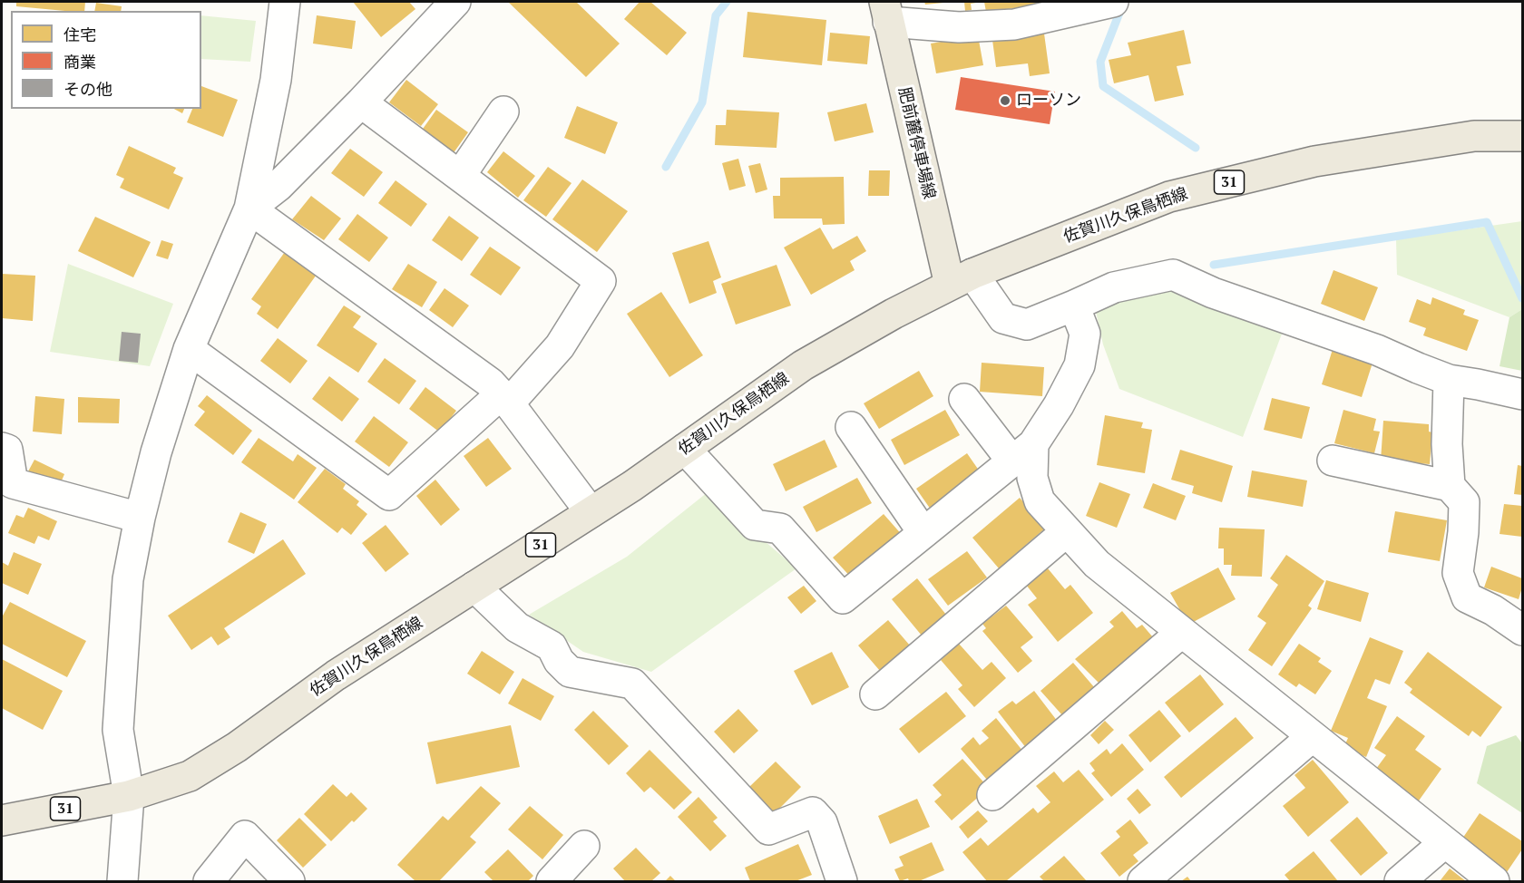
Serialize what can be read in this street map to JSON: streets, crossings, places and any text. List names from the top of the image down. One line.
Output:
{"streets":{"main road":["肥前麓停車場線","31","佐賀川久保鳥栖線"]},"crossings":[["肥前麓停車場線","佐賀川久保鳥栖線"]],"places":["ローソン"],"legend":["住宅","商業","その他"]}
